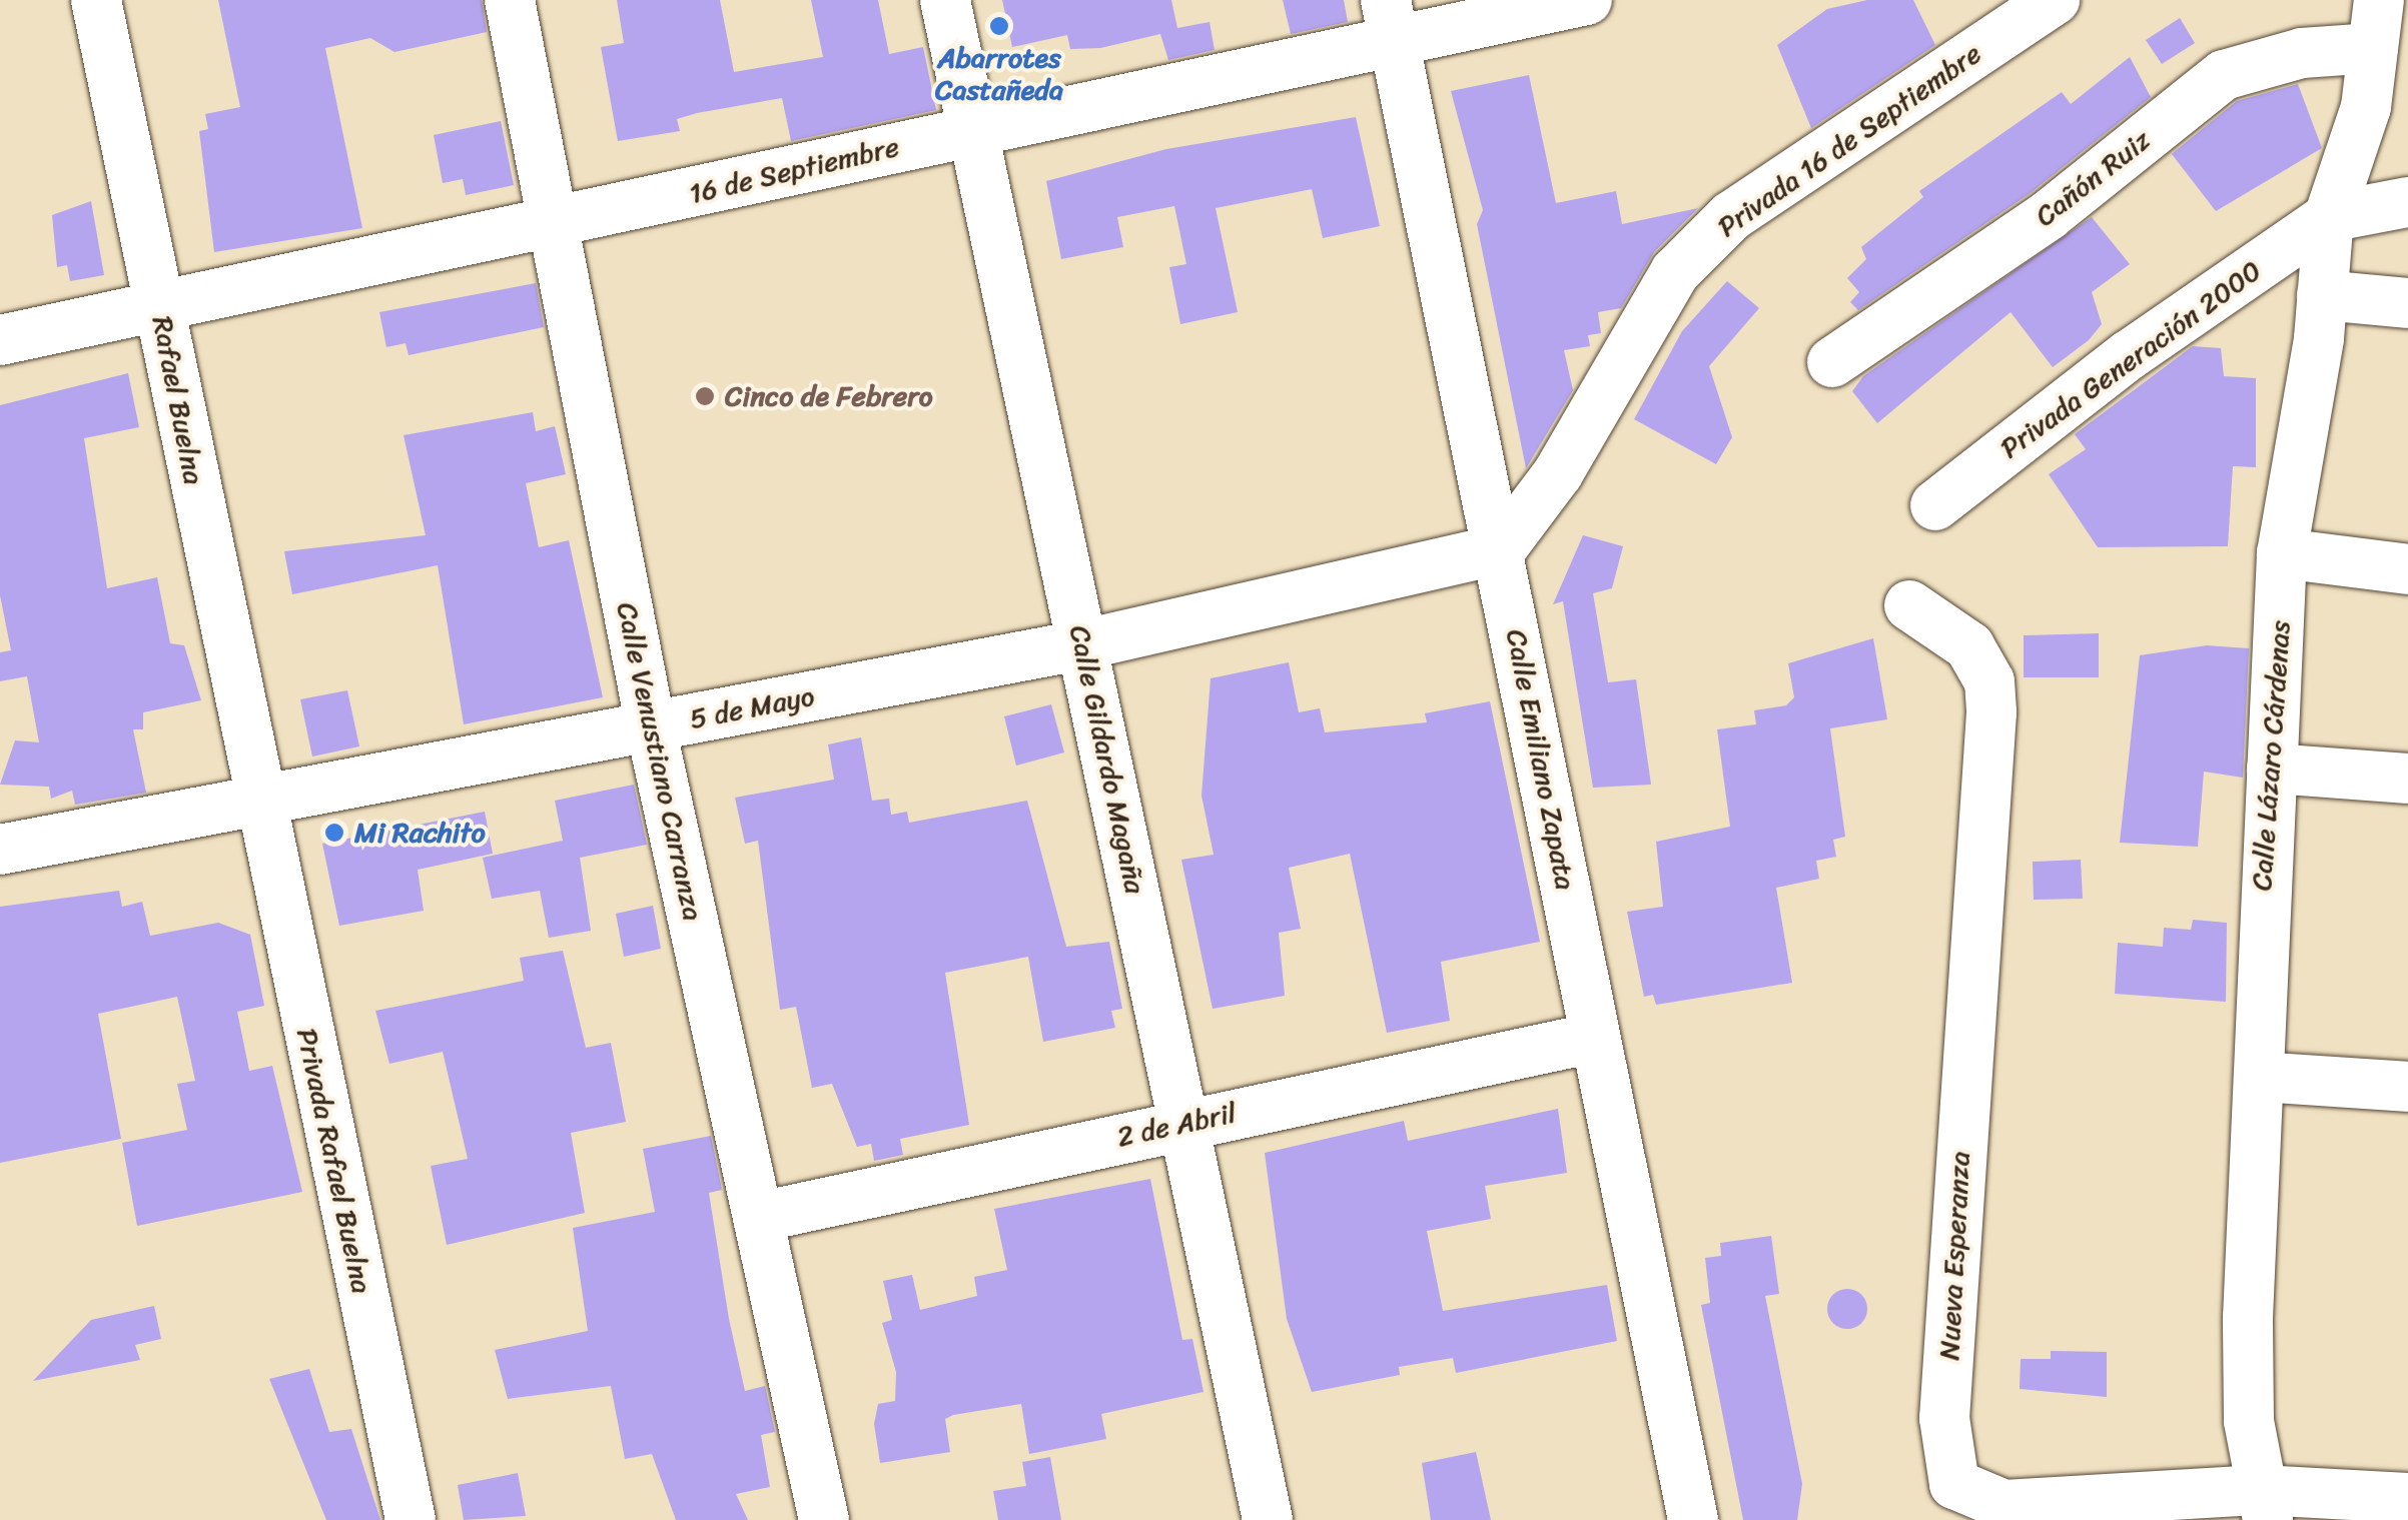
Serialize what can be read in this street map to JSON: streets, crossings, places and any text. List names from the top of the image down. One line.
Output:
{"streets":{"street":["Privada 16 de Septiembre","16 de Septiembre","Cañón Ruiz","Privada Generación 2000","Rafael Buelna","5 de Mayo","Calle Lázaro Cárdenas","Calle Gildardo Magaña","Calle Emiliano Zapata","Calle Venustiano Carranza","2 de Abril","Privada Rafael Buelna","Nueva Esperanza"]},"crossings":[["Privada 16 de Septiembre","5 de Mayo"],["Privada 16 de Septiembre","Calle Emiliano Zapata"],["16 de Septiembre","Rafael Buelna"],["16 de Septiembre","Calle Gildardo Magaña"],["16 de Septiembre","Calle Emiliano Zapata"],["16 de Septiembre","Calle Venustiano Carranza"],["Cañón Ruiz","Calle Lázaro Cárdenas"],["Privada Generación 2000","Calle Lázaro Cárdenas"],["Rafael Buelna","5 de Mayo"],["Rafael Buelna","Privada Rafael Buelna"],["5 de Mayo","Calle Gildardo Magaña"],["5 de Mayo","Calle Emiliano Zapata"],["5 de Mayo","Calle Venustiano Carranza"],["5 de Mayo","Privada Rafael Buelna"],["Calle Lázaro Cárdenas","Nueva Esperanza"],["Calle Gildardo Magaña","2 de Abril"],["Calle Emiliano Zapata","2 de Abril"],["Calle Venustiano Carranza","2 de Abril"]],"places":["Abarrotes Castañeda","Cinco de Febrero","Mi Rachito"]}
